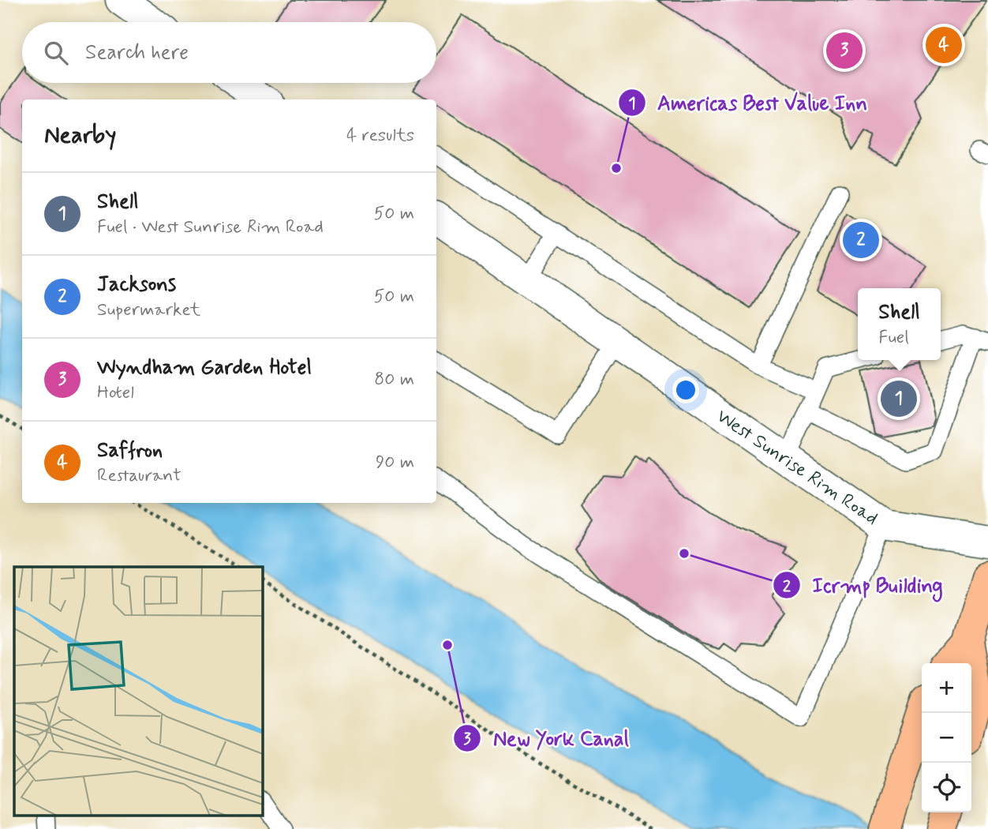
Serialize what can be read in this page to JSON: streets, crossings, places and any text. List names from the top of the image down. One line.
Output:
{"streets":{"street":["West Sunrise Rim Road"]},"places":["Americas Best Value Inn","Icrmp Building","New York Canal"],"page":{"search":"Search here","pins":["4","3","2","1"],"heading":["Nearby","4 results"],"list":[{"mark":"1","name":"Shell","note":"Fuel · West Sunrise Rim Road","value":"50 m"},{"mark":"2","name":"Jacksons","note":"Supermarket","value":"50 m"},{"mark":"3","name":"Wyndham Garden Hotel","note":"Hotel","value":"80 m"},{"mark":"4","name":"Saffron","note":"Restaurant","value":"90 m"}],"popup":["Shell","Fuel"],"map_buttons":["+","−"]}}
